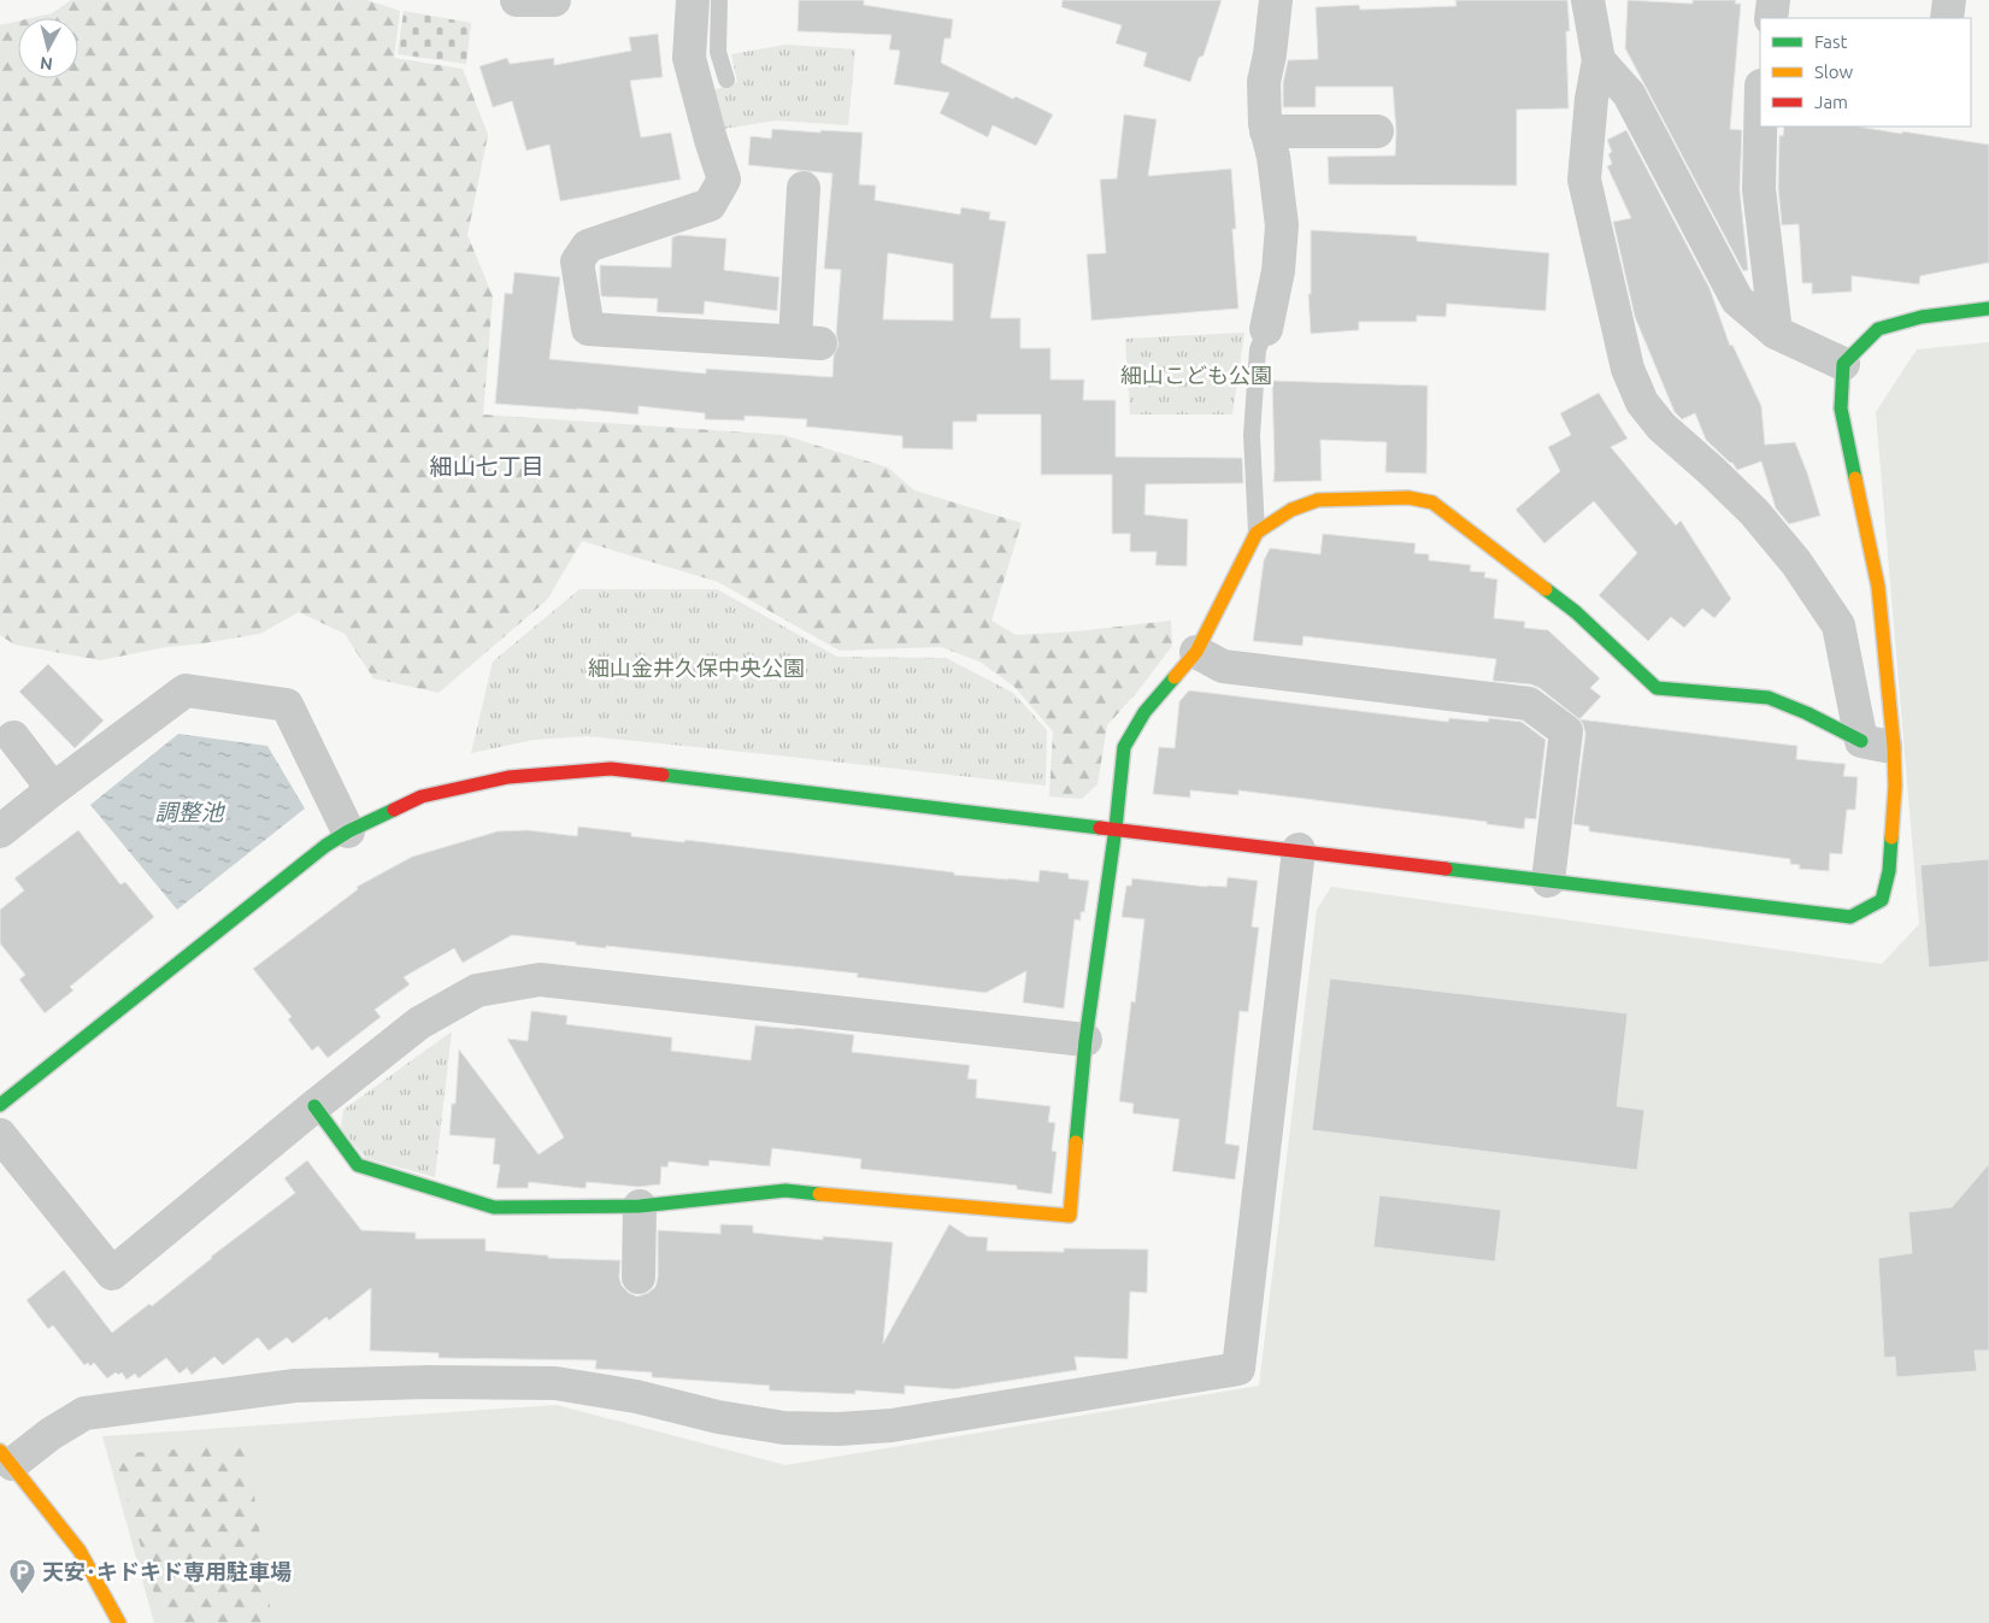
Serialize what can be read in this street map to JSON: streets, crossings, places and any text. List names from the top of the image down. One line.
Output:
{"districts":["細山七丁目"],"water":["調整池"],"parks":["細山こども公園","細山金井久保中央公園"],"places":{"parking":["天安･キドキド専用駐車場"]},"legend":["Fast","Slow","Jam"],"north":"bottom"}
